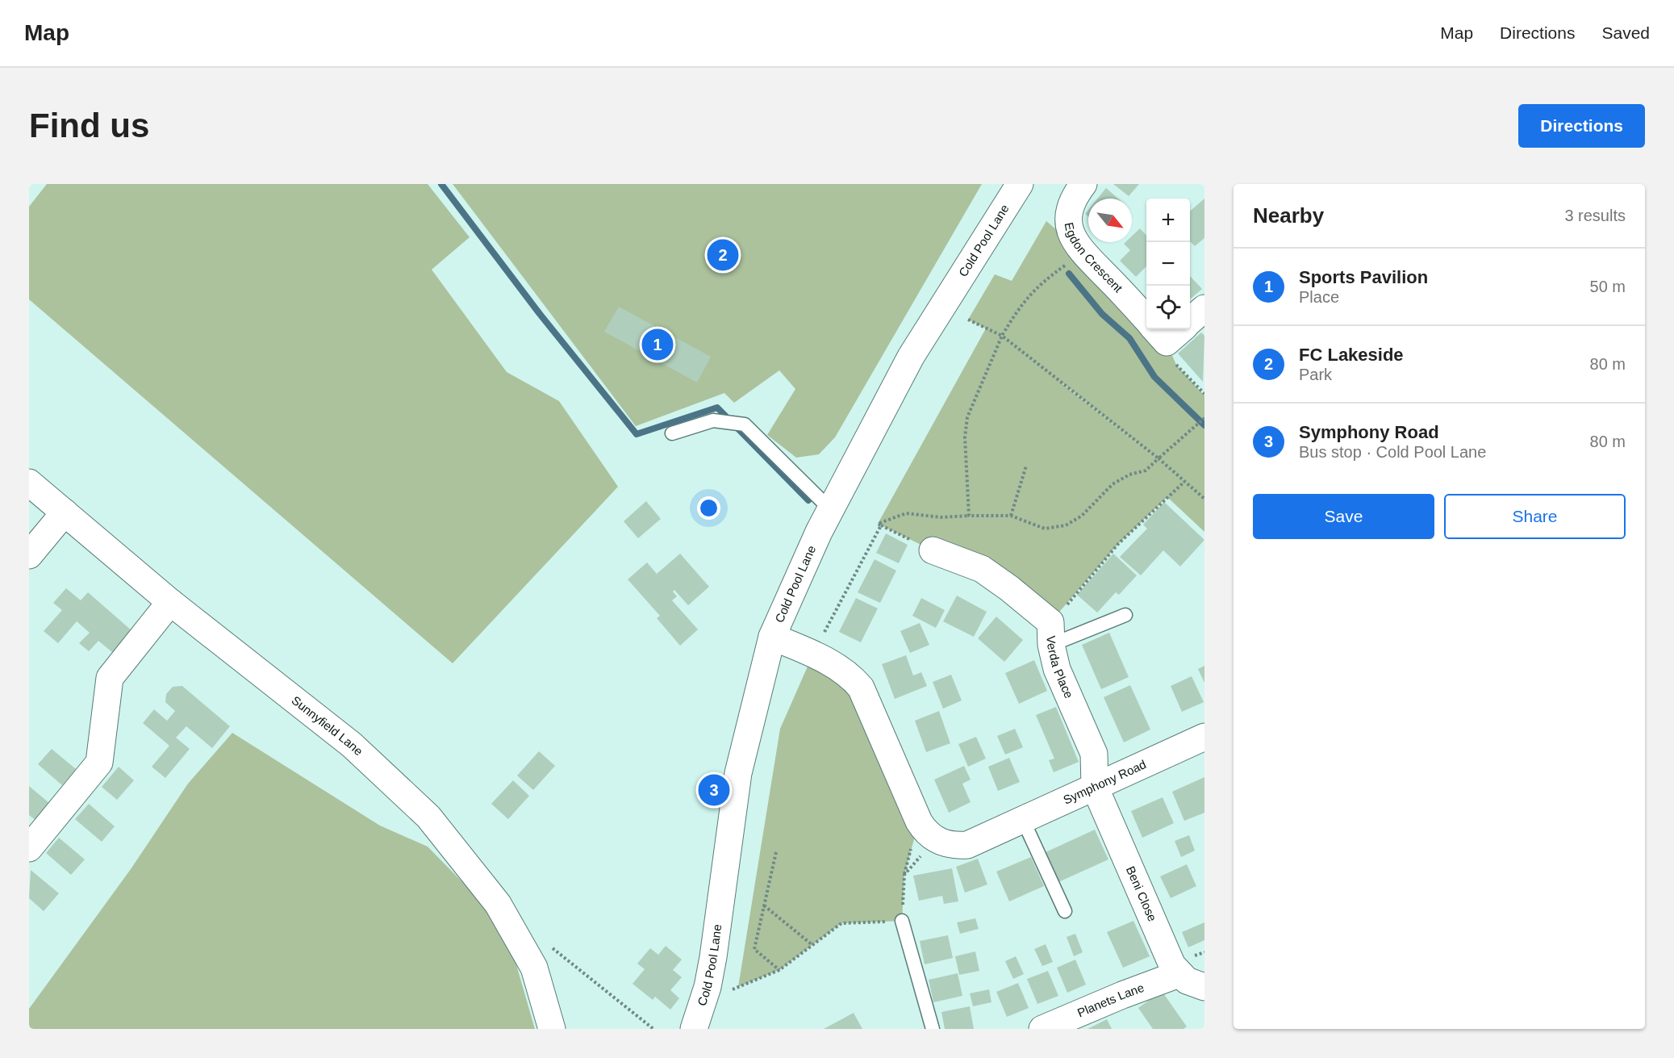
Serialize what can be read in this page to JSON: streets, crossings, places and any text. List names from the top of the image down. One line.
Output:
{"streets":{"street":["Cold Pool Lane","Egdon Crescent","Verda Place","Sunnyfield Lane","Symphony Road","Beni Close","Planets Lane"]},"crossings":[["Verda Place","Symphony Road"],["Verda Place","Beni Close"],["Symphony Road","Beni Close"],["Beni Close","Planets Lane"]],"north":"bottom right","page":{"header":"Map","nav":["Map","Directions","Saved"],"buttons":["Directions",["Save","Share"]],"title":"Find us","heading":["Nearby","3 results"],"map_buttons":["+","−"],"pins":["2","1","3"],"list":[{"mark":"1","name":"Sports Pavilion","note":"Place","value":"50 m"},{"mark":"2","name":"FC Lakeside","note":"Park","value":"80 m"},{"mark":"3","name":"Symphony Road","note":"Bus stop · Cold Pool Lane","value":"80 m"}]}}
